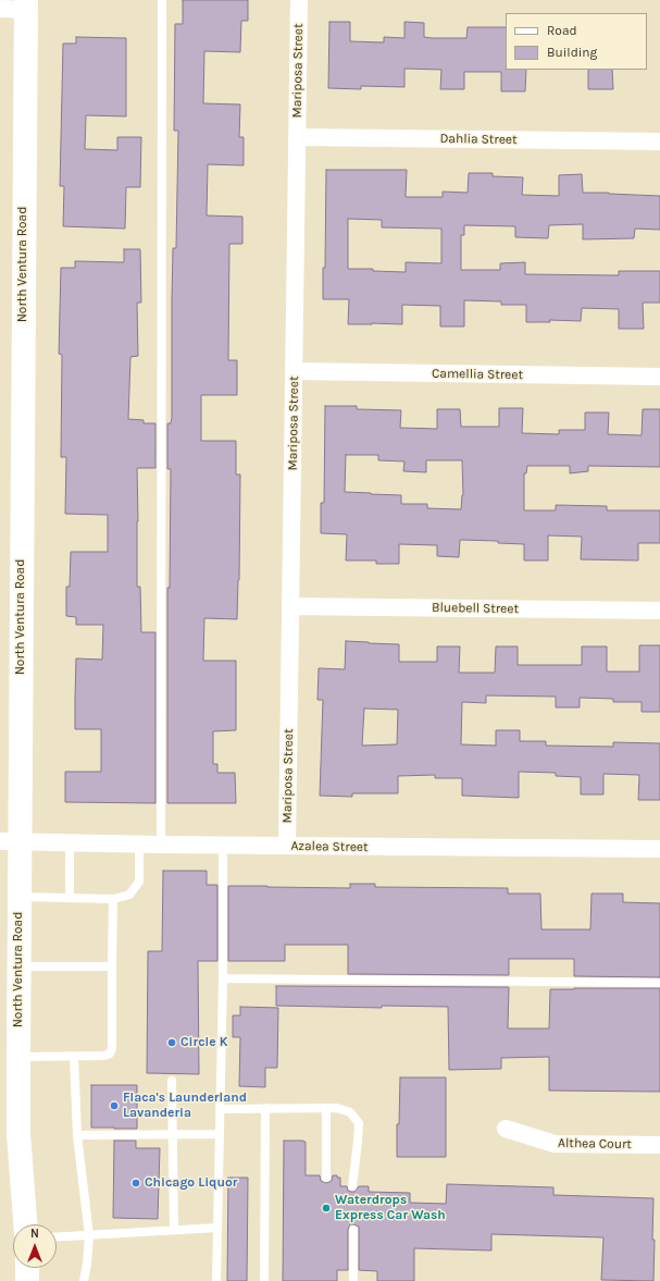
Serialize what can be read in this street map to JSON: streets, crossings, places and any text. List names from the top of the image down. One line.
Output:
{"streets":{"main road":["North Ventura Road"],"street":["Mariposa Street","Dahlia Street","Camellia Street","Bluebell Street","Azalea Street","Althea Court"]},"crossings":[["Mariposa Street","Dahlia Street"],["Mariposa Street","Camellia Street"],["Mariposa Street","Bluebell Street"],["Mariposa Street","Azalea Street"],["North Ventura Road","Azalea Street"]],"places":["Circle K","Flaca's Launderland Lavanderia","Chicago Liquor","Waterdrops Express Car Wash"],"legend":["Road","Building"],"north":"top"}
